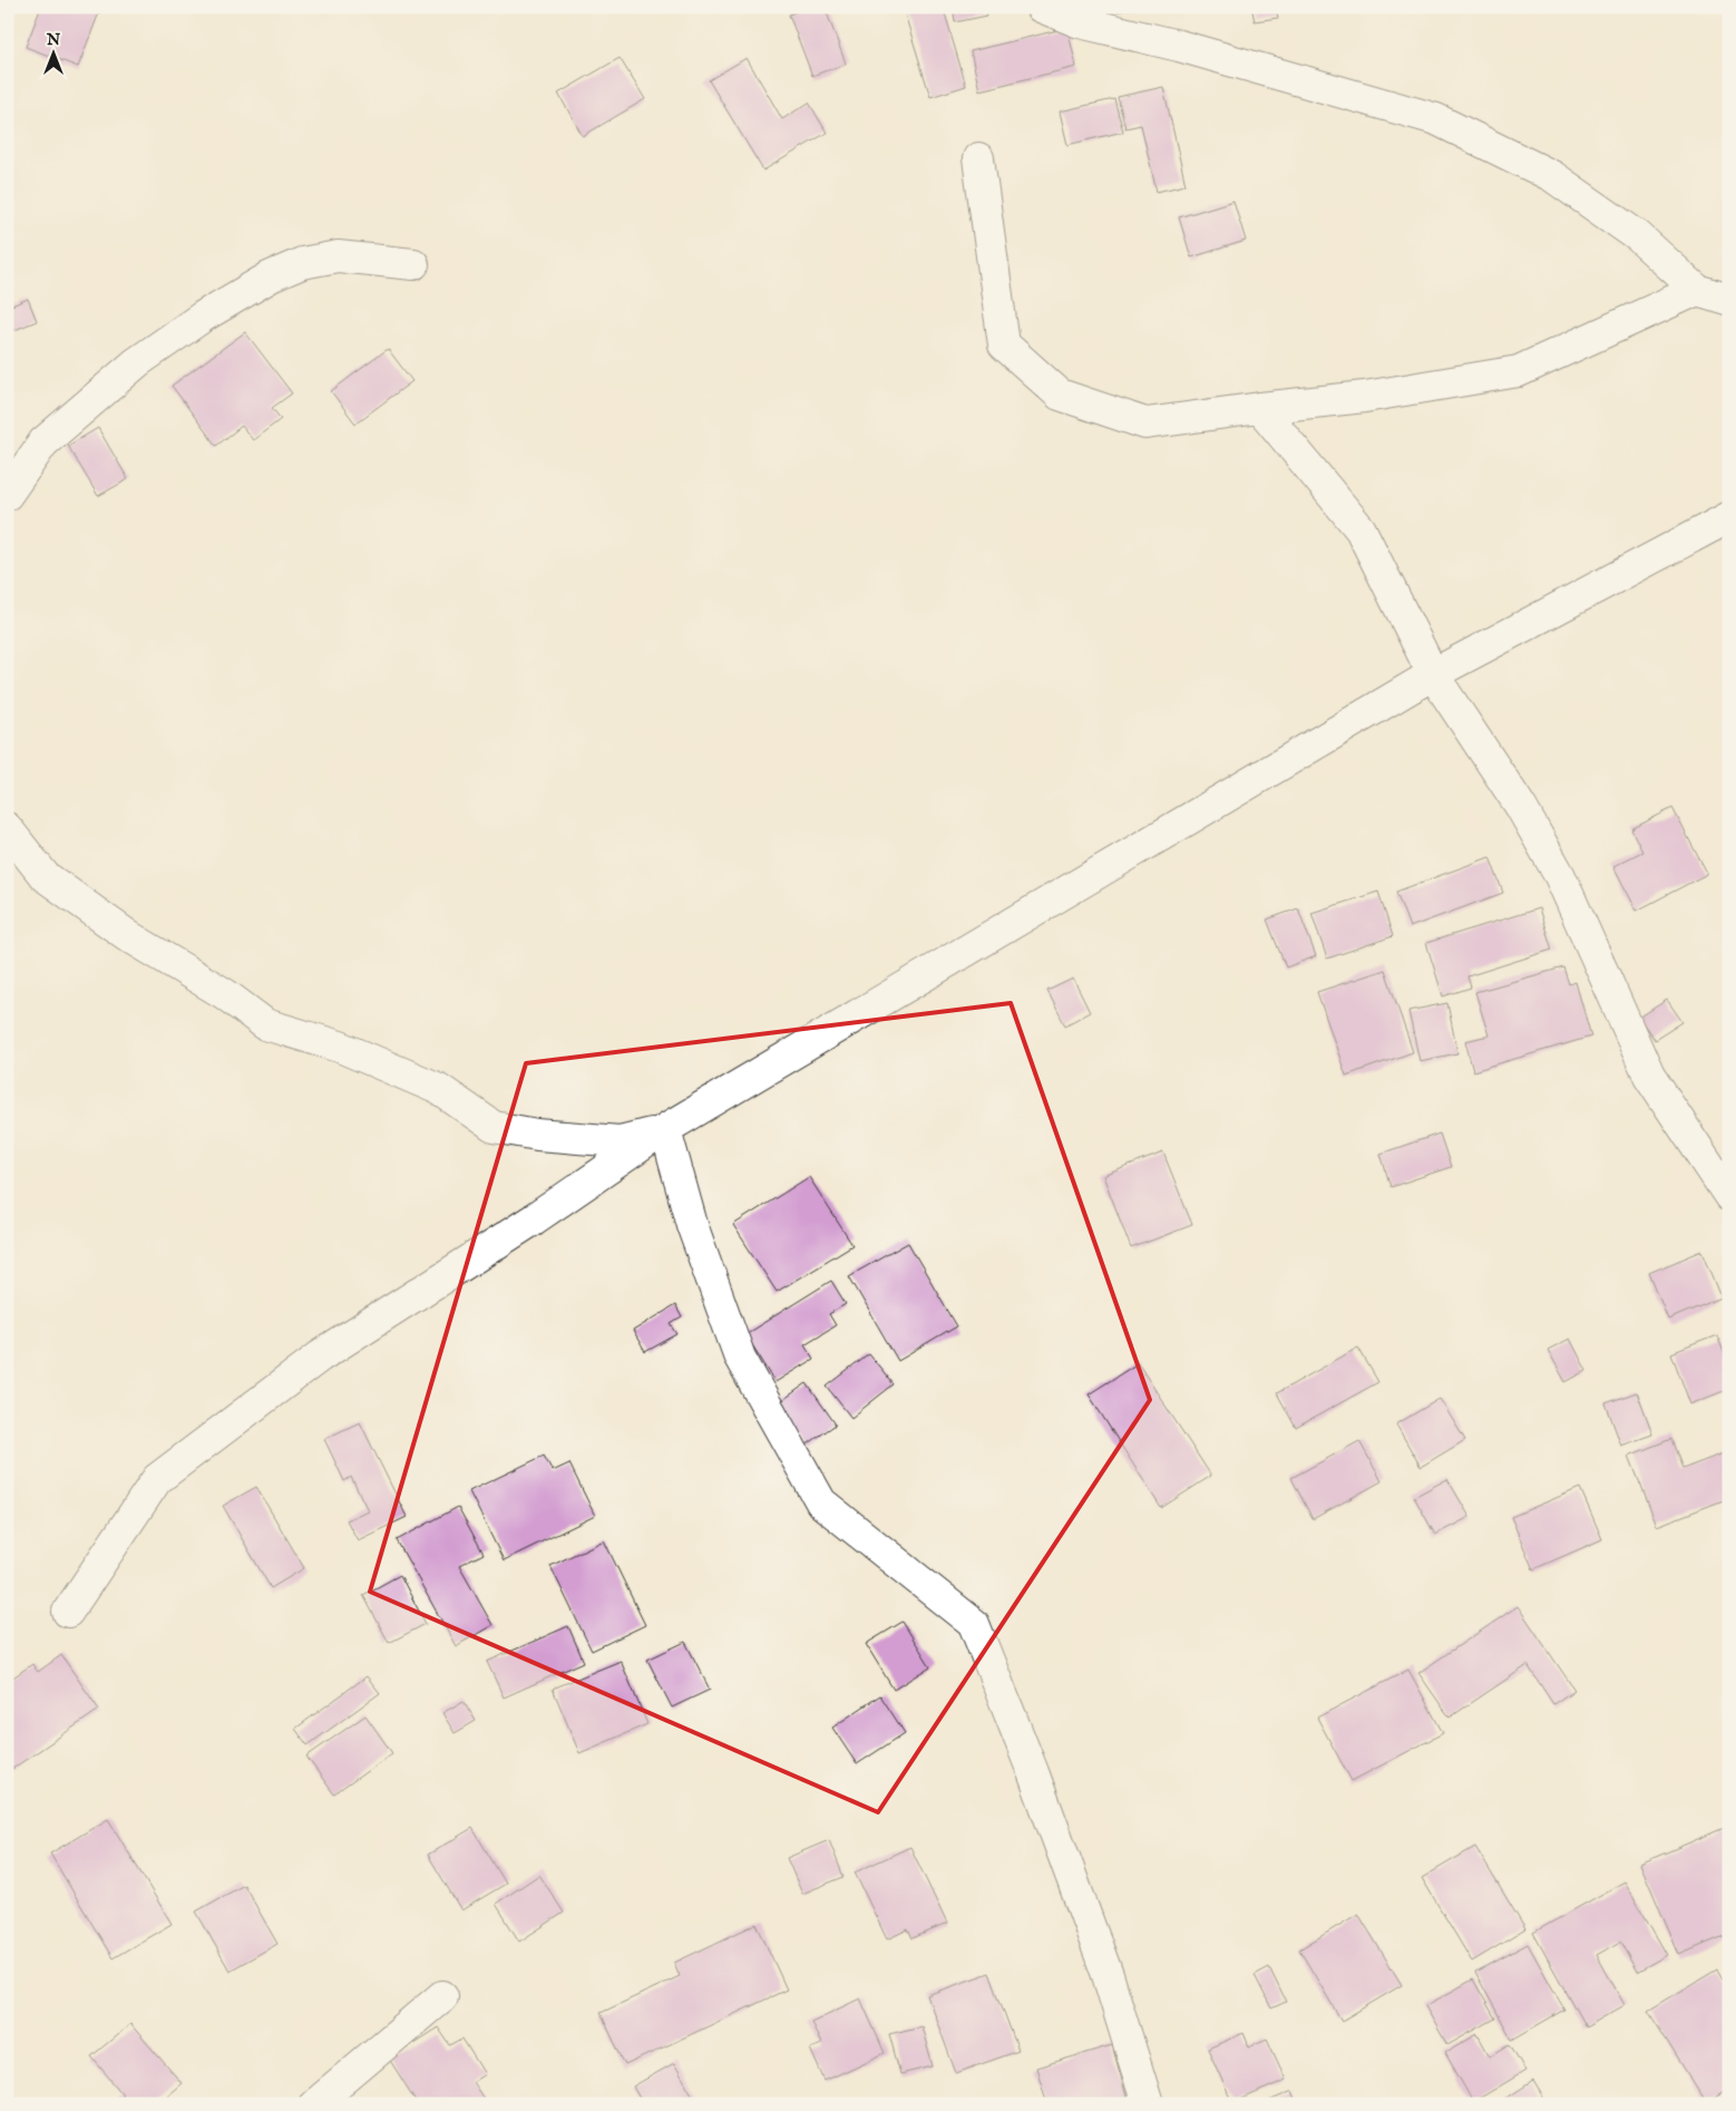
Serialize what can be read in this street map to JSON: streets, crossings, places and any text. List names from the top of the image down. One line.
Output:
{"north":"top"}
